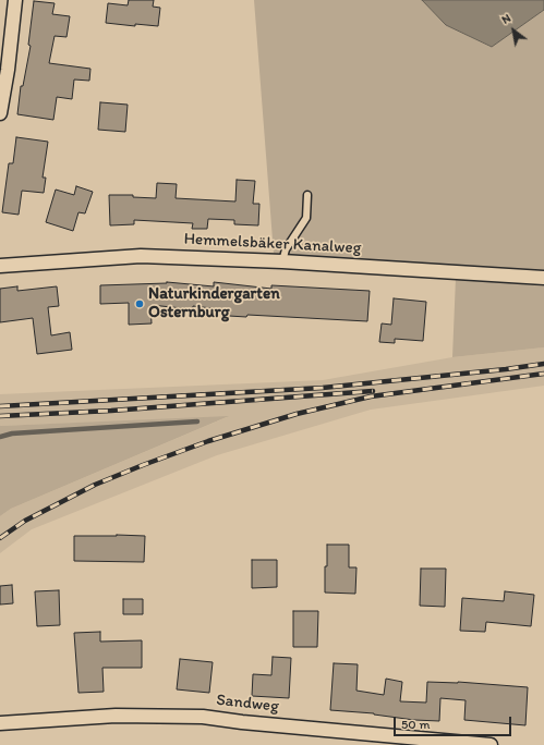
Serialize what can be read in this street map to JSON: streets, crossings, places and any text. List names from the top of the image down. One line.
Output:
{"streets":{"street":["Hemmelsbäker Kanalweg","Sandweg"]},"places":["Naturkindergarten Osternburg"],"scale_bar":"50 m","north":"top left"}
